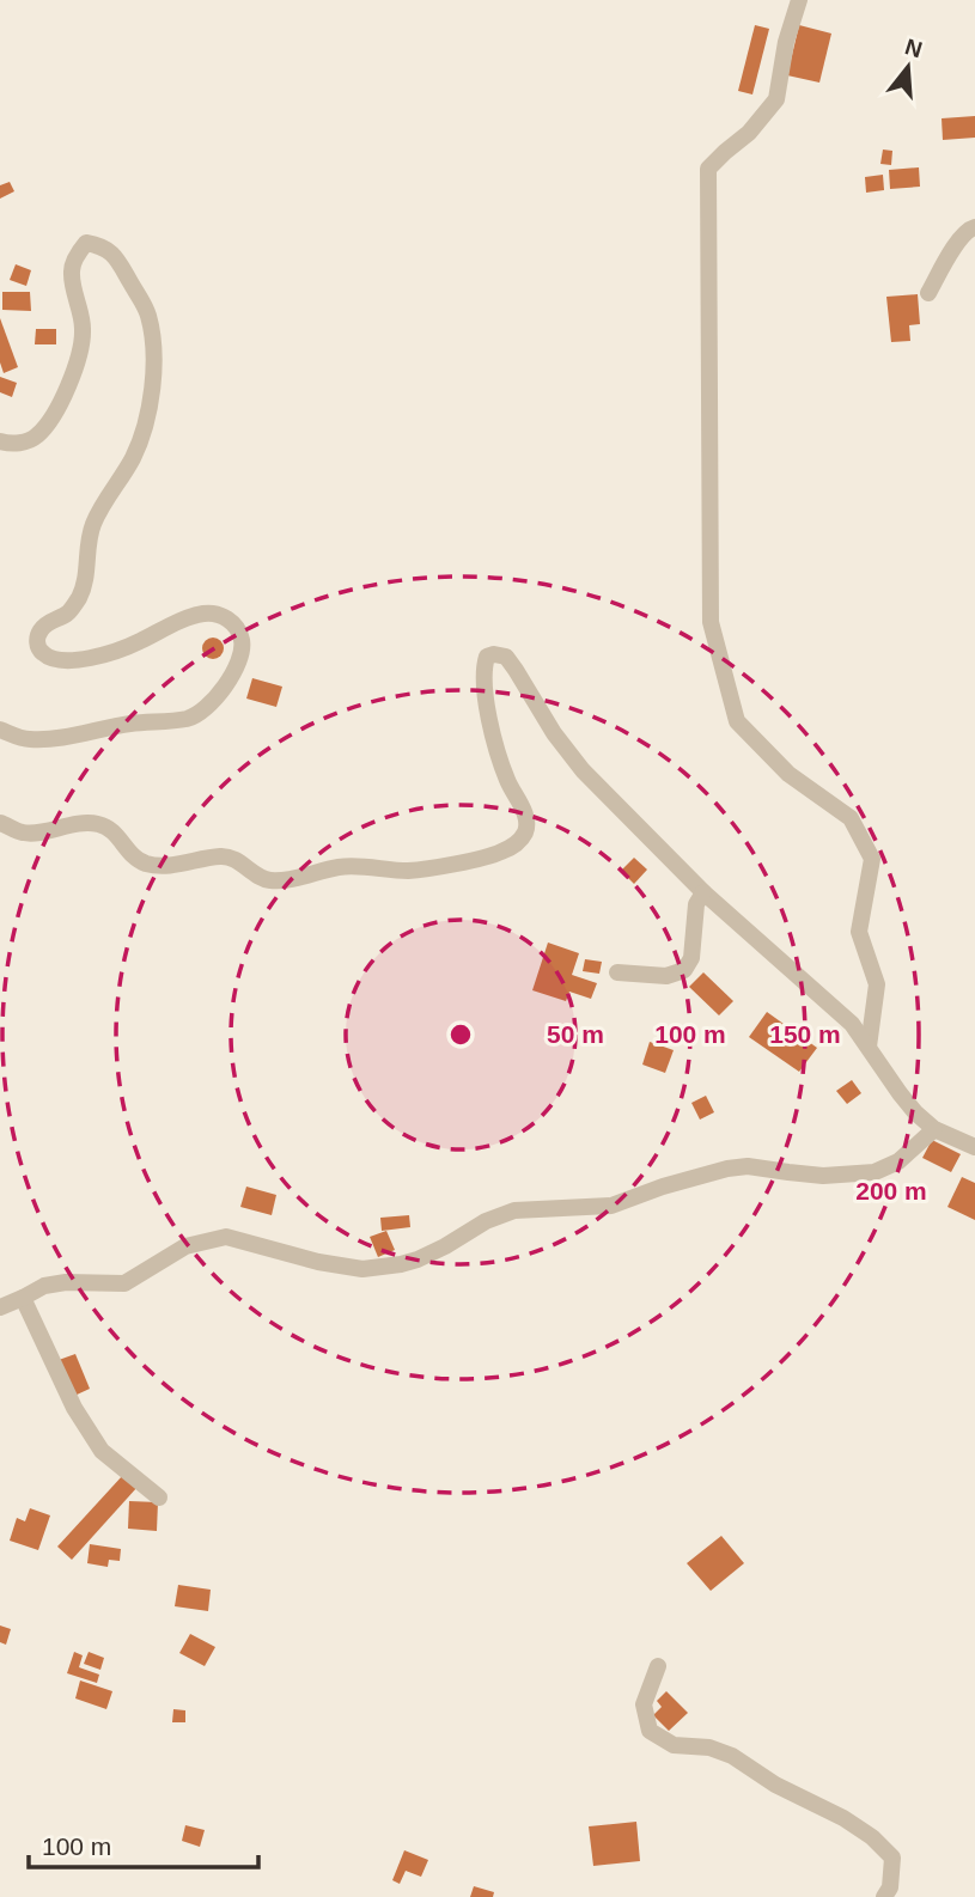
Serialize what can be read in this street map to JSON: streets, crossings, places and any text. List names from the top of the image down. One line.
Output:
{"scale_bar":"100 m","north":"top","rings":["50 m","100 m","150 m","200 m"]}
